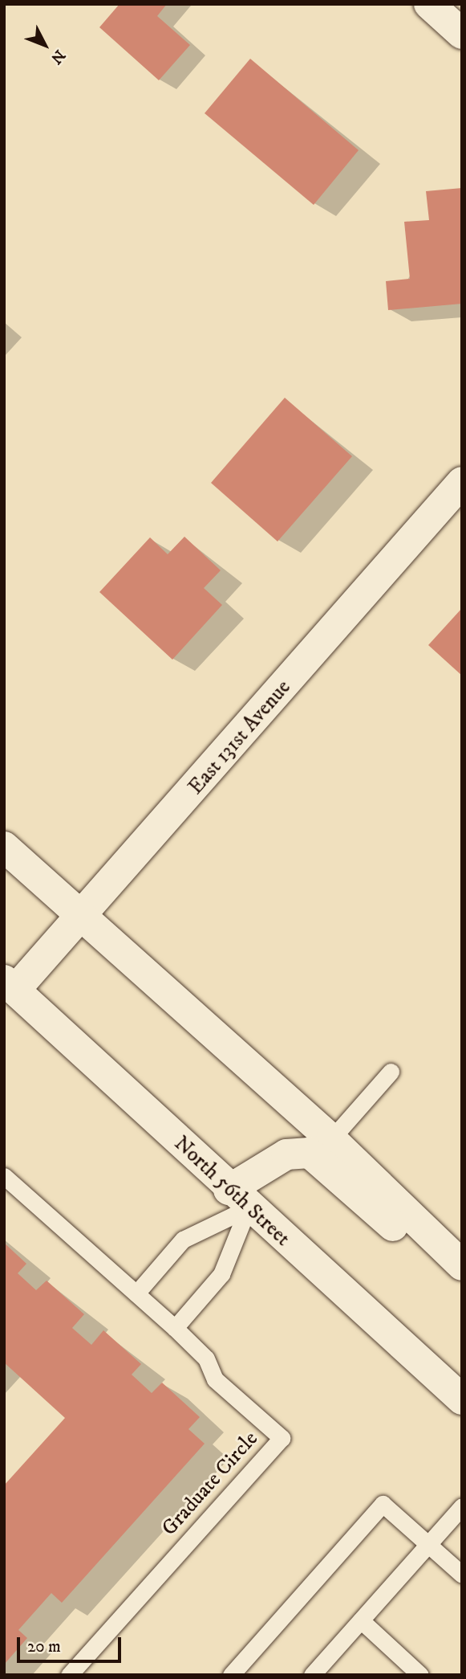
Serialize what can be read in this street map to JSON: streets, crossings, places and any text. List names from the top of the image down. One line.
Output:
{"streets":{"main road":["East 131st Avenue","North 56th Street"],"lane":["Graduate Circle"]},"crossings":[["East 131st Avenue","North 56th Street"]],"scale_bar":"20 m","north":"bottom right"}
